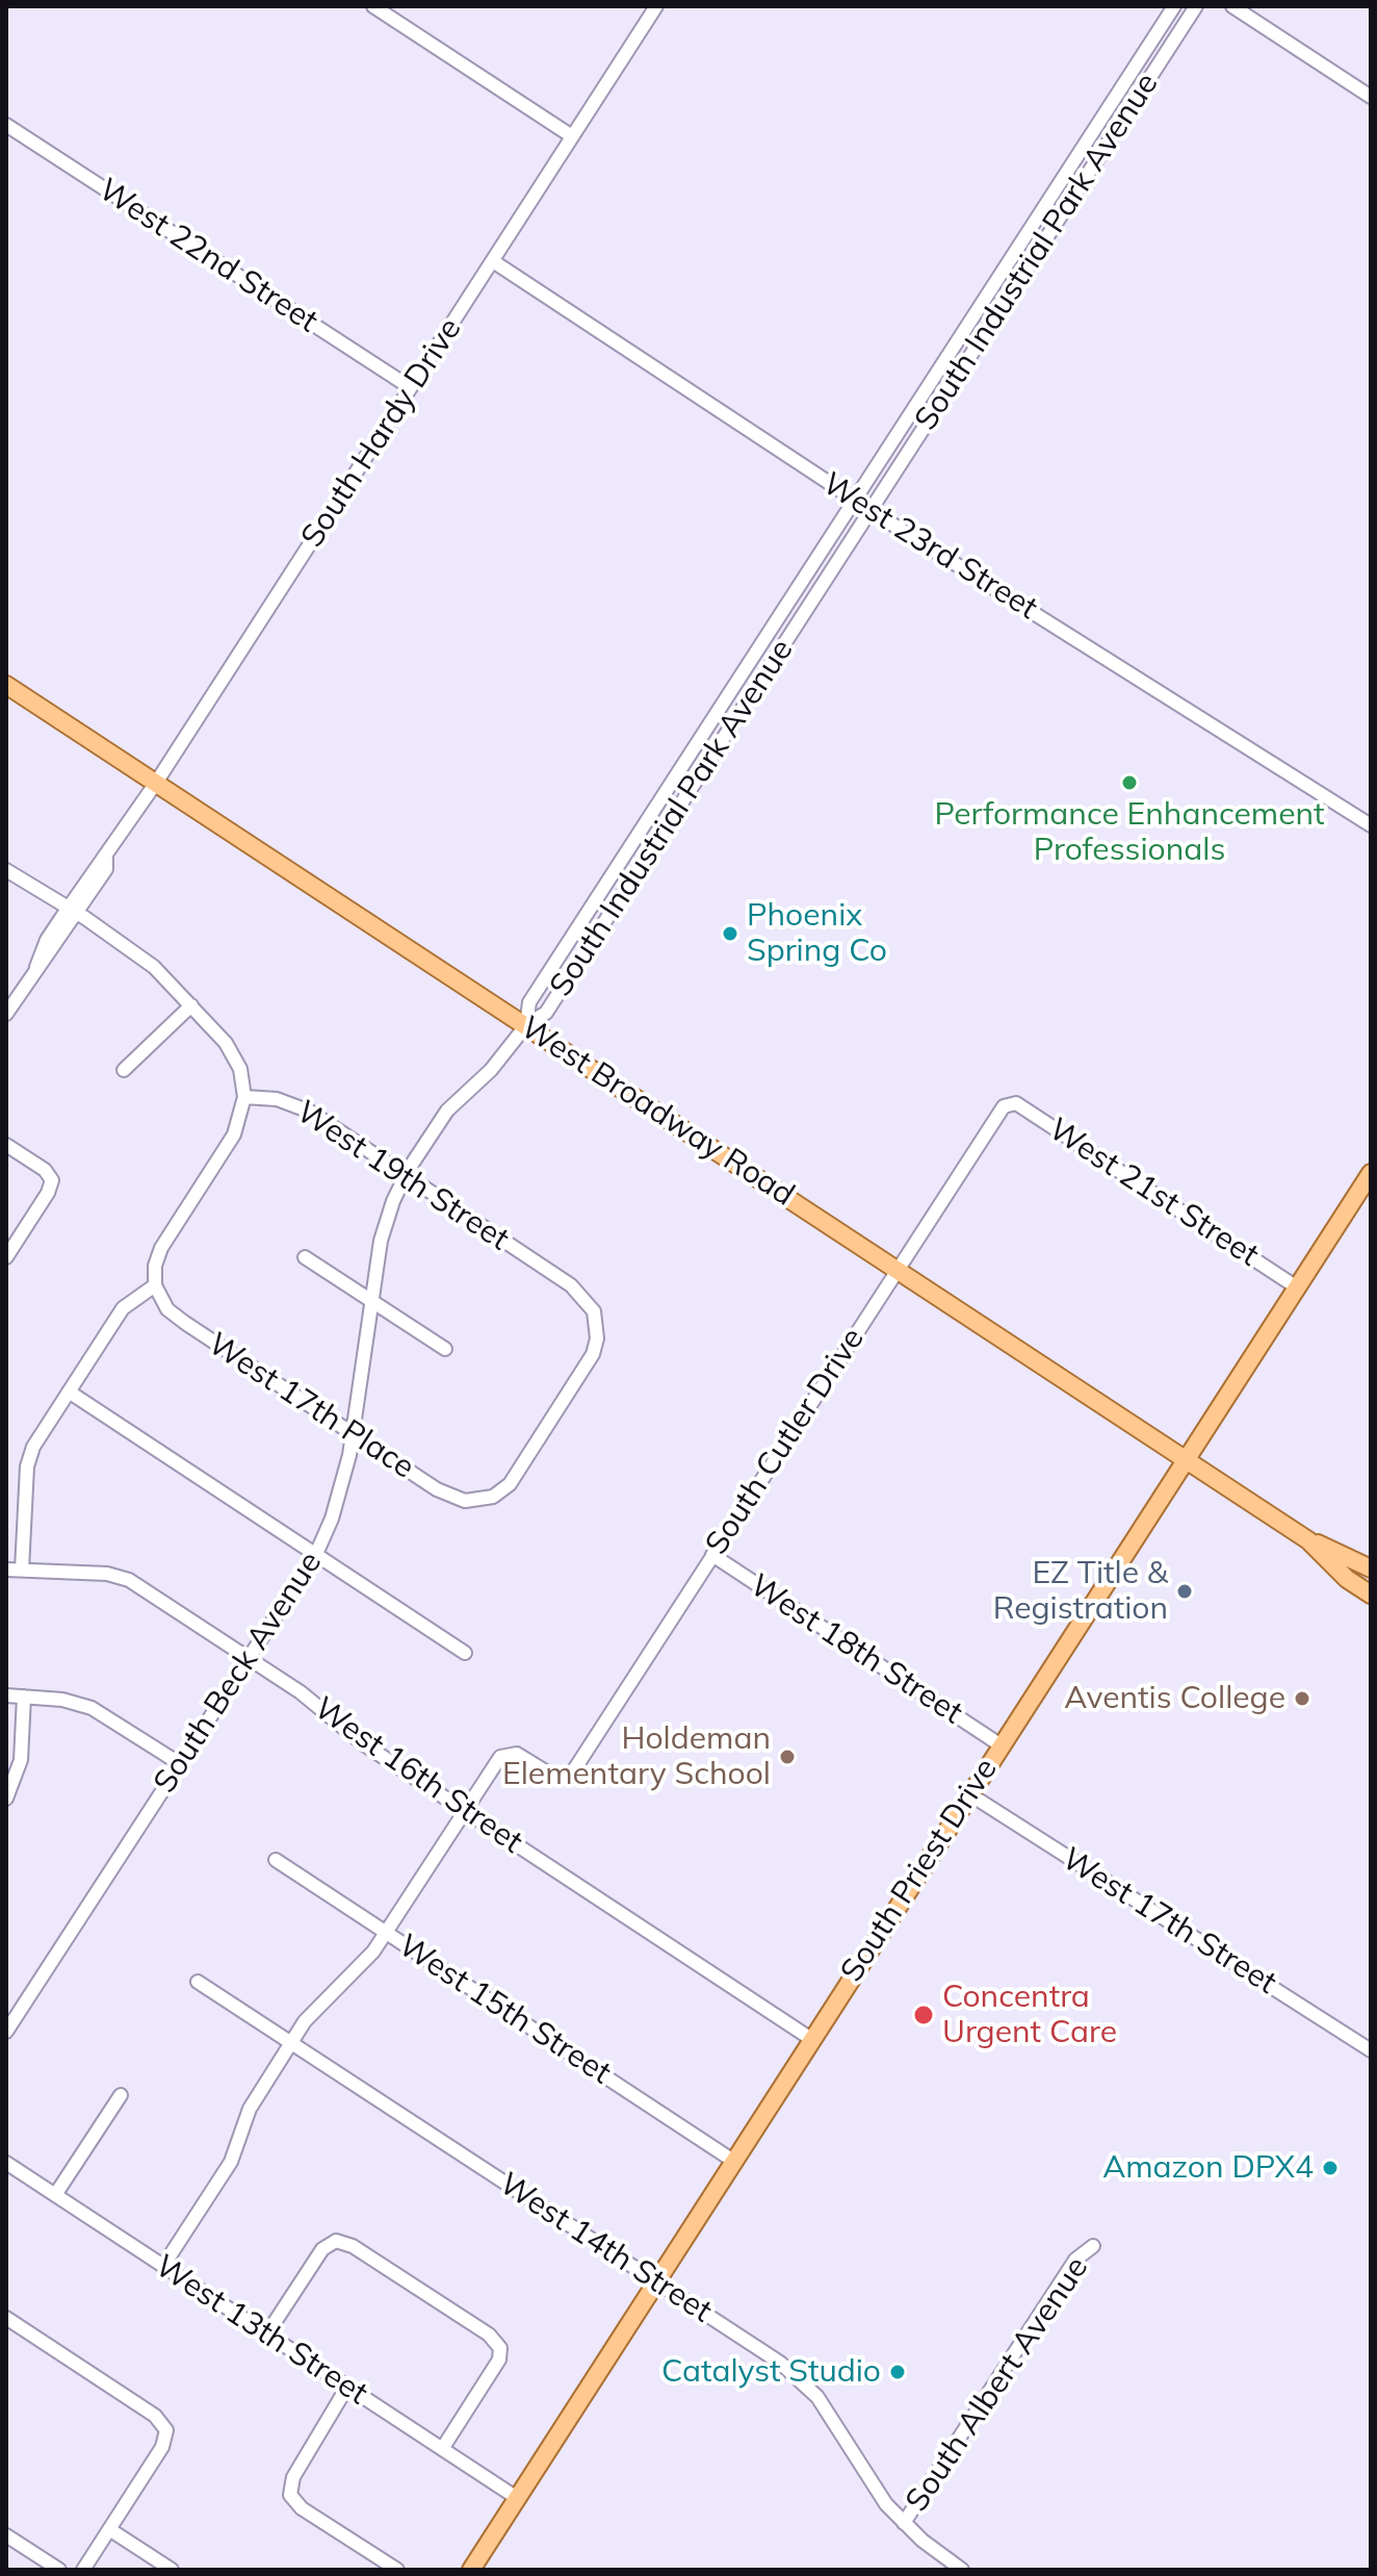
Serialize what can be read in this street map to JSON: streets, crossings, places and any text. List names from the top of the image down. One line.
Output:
{"streets":{"main road":["West Broadway Road","South Priest Drive"],"street":["South Industrial Park Avenue","West 22nd Street","South Hardy Drive","West 23rd Street","West 19th Street","West 21st Street","West 17th Place","South Cutler Drive","West 18th Street","South Beck Avenue","West 16th Street","West 17th Street","West 15th Street","West 14th Street","West 13th Street","South Albert Avenue"]},"crossings":[["South Industrial Park Avenue","West 23rd Street"],["South Industrial Park Avenue","West Broadway Road"],["South Industrial Park Avenue","South Beck Avenue"],["West 22nd Street","South Hardy Drive"],["South Hardy Drive","West 23rd Street"],["South Hardy Drive","West Broadway Road"],["West Broadway Road","South Cutler Drive"],["West Broadway Road","South Beck Avenue"],["West Broadway Road","South Priest Drive"],["West 19th Street","West 17th Place"],["West 19th Street","South Beck Avenue"],["West 21st Street","South Cutler Drive"],["West 21st Street","South Priest Drive"],["West 17th Place","South Beck Avenue"],["South Cutler Drive","West 18th Street"],["South Cutler Drive","West 16th Street"],["West 18th Street","South Priest Drive"],["South Beck Avenue","West 16th Street"],["West 16th Street","South Priest Drive"],["South Priest Drive","West 17th Street"],["South Priest Drive","West 15th Street"],["South Priest Drive","West 14th Street"],["South Priest Drive","West 13th Street"],["West 14th Street","South Albert Avenue"]],"places":["Performance Enhancement Professionals","Phoenix Spring Co","EZ Title & Registration","Aventis College","Holdeman Elementary School","Concentra Urgent Care","Amazon DPX4","Catalyst Studio"]}
